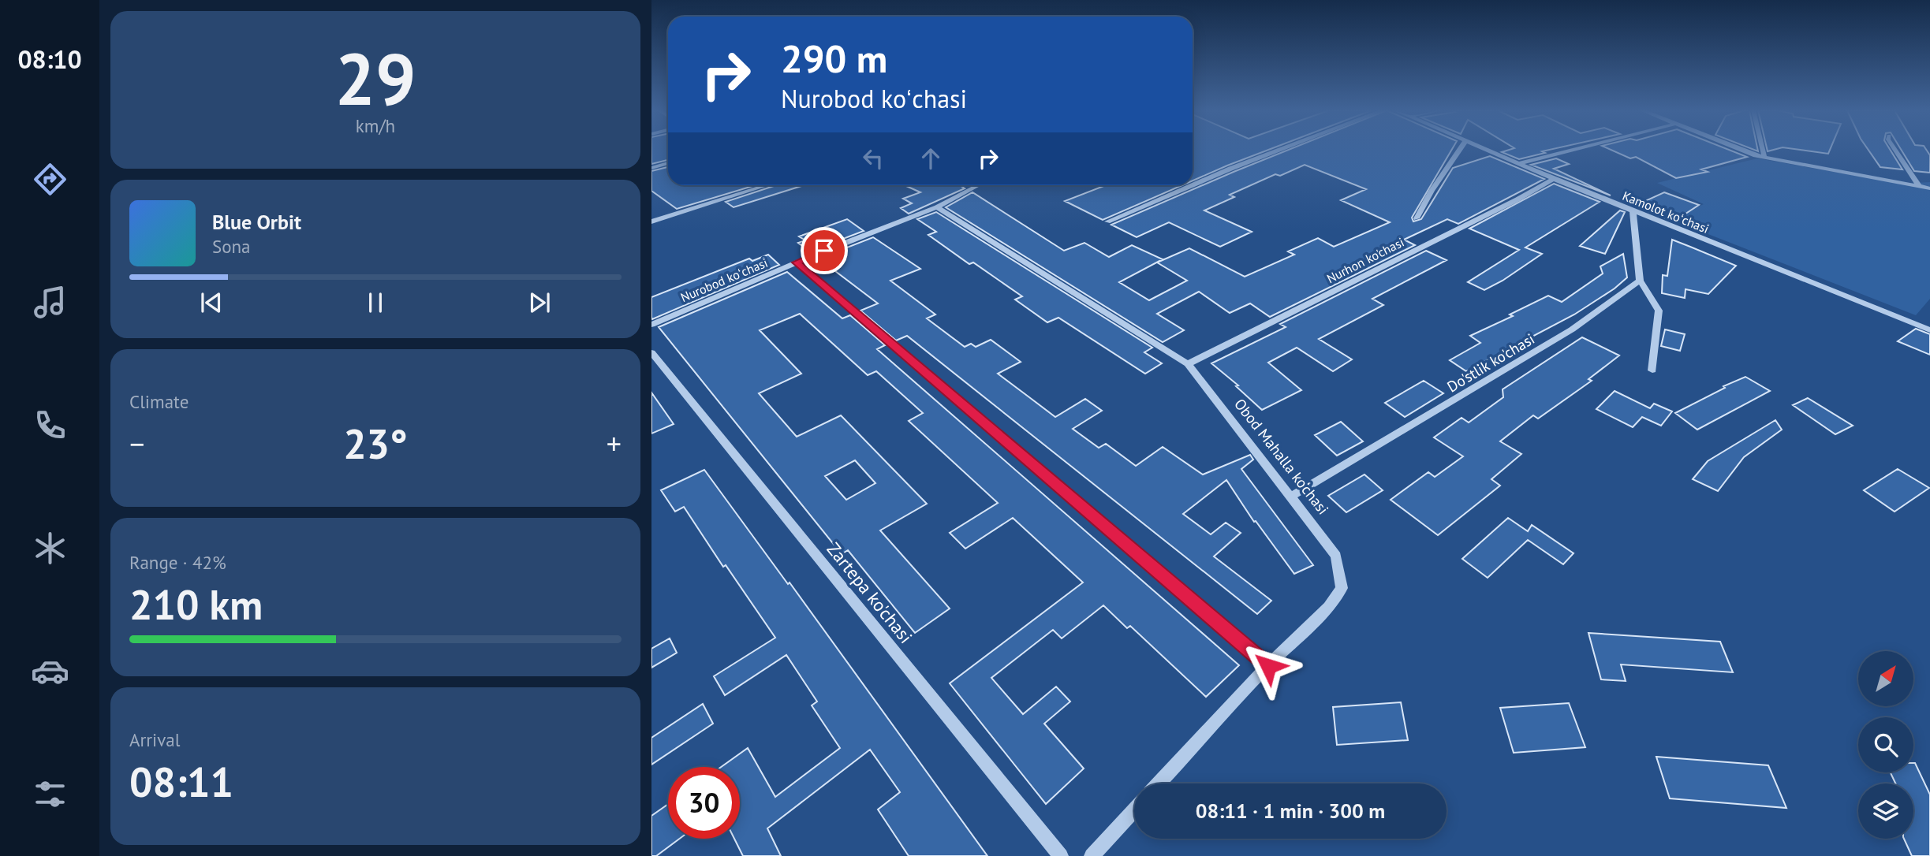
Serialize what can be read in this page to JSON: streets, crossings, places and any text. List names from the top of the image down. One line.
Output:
{"streets":{"street":["Kamolot koʻchasi","Nurhon ko'chasi","Nurobod koʻchasi","Do'stlik ko'chasi","Obod Mahalla ko‘chasi","Zartepa ko'chasi"]},"crossings":[["Kamolot koʻchasi","Nurhon ko'chasi"],["Nurhon ko'chasi","Obod Mahalla ko‘chasi"],["Nurobod koʻchasi","Obod Mahalla ko‘chasi"],["Do'stlik ko'chasi","Obod Mahalla ko‘chasi"]],"north":"top right","page":{"tabs":"08:10","tile":[["29","km/h"],"Climate",["Range · 42%","210 km"],["Arrival","08:11"]],"turn":["290 m","Nurobod koʻchasi"],"song":["Blue Orbit","Sona"],"heat":["−","23°","+"],"limit":"30","trip":"08:11 · 1 min · 300 m"}}
